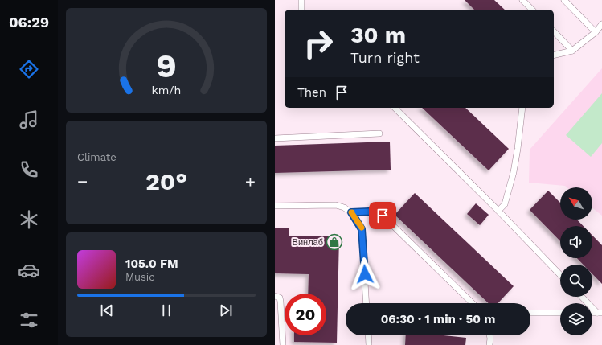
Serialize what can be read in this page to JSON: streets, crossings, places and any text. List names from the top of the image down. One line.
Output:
{"places":{"shop":["Винлаб"]},"north":"top left","page":{"tabs":"06:29","turn":["30 m","Turn right"],"then":"Then","tile":"Climate","heat":["−","20°","+"],"song":["105.0 FM","Music"],"limit":"20","trip":"06:30 · 1 min · 50 m","gauge":["9","km/h"]}}
